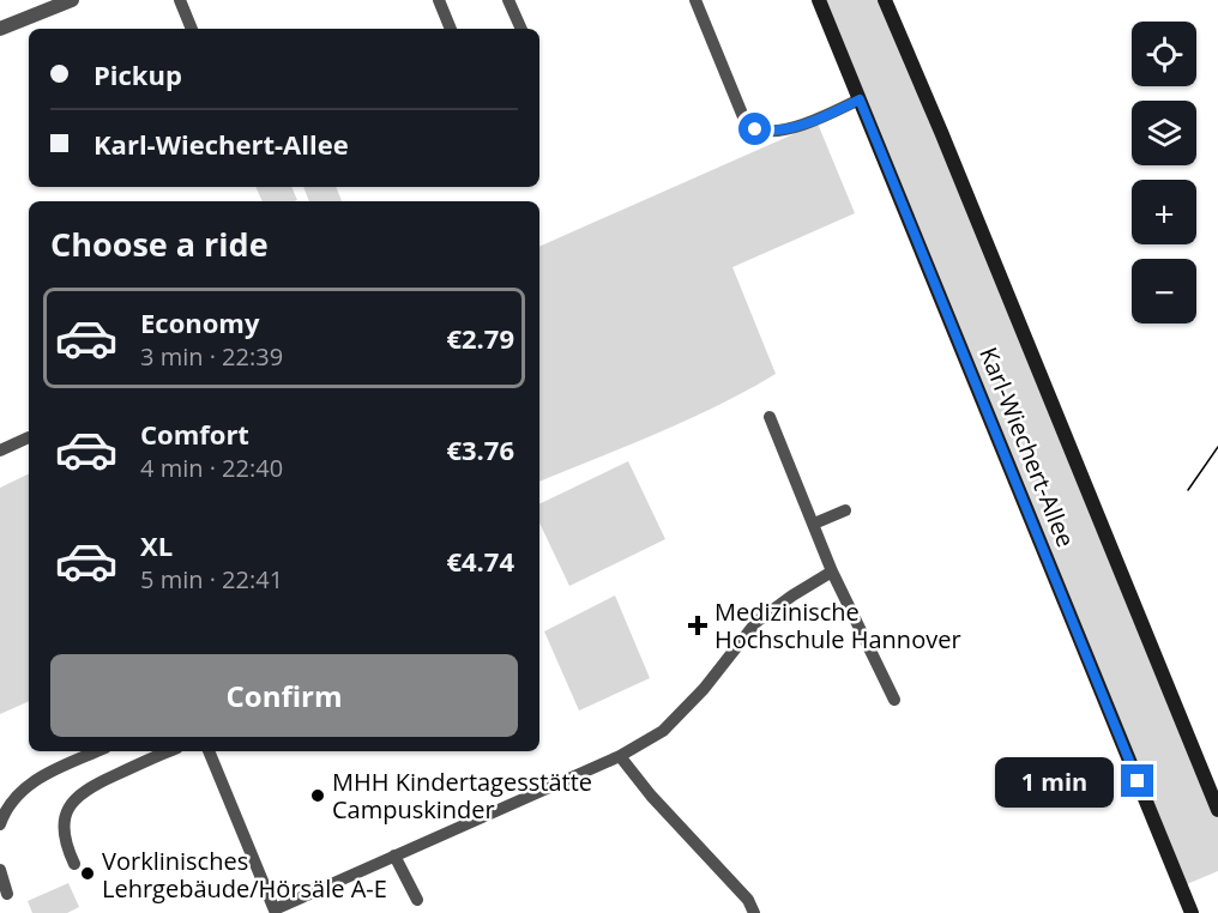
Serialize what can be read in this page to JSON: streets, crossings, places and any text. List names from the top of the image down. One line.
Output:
{"streets":{"main road":["Karl-Wiechert-Allee"]},"places":{"health":["Medizinische Hochschule Hannover"],"other":["MHH Kindertagesstätte Campuskinder","Vorklinisches Lehrgebäude/Hörsäle A-E"]},"page":{"map_buttons":["+","−"],"banner":["Pickup","Karl-Wiechert-Allee"],"heading":"Choose a ride","list":[{"name":"Economy","note":"3 min · 22:39","value":"€2.79"},{"name":"Comfort","note":"4 min · 22:40","value":"€3.76"},{"name":"XL","note":"5 min · 22:41","value":"€4.74"}],"buttons":"Confirm","bubble":"1 min"}}
